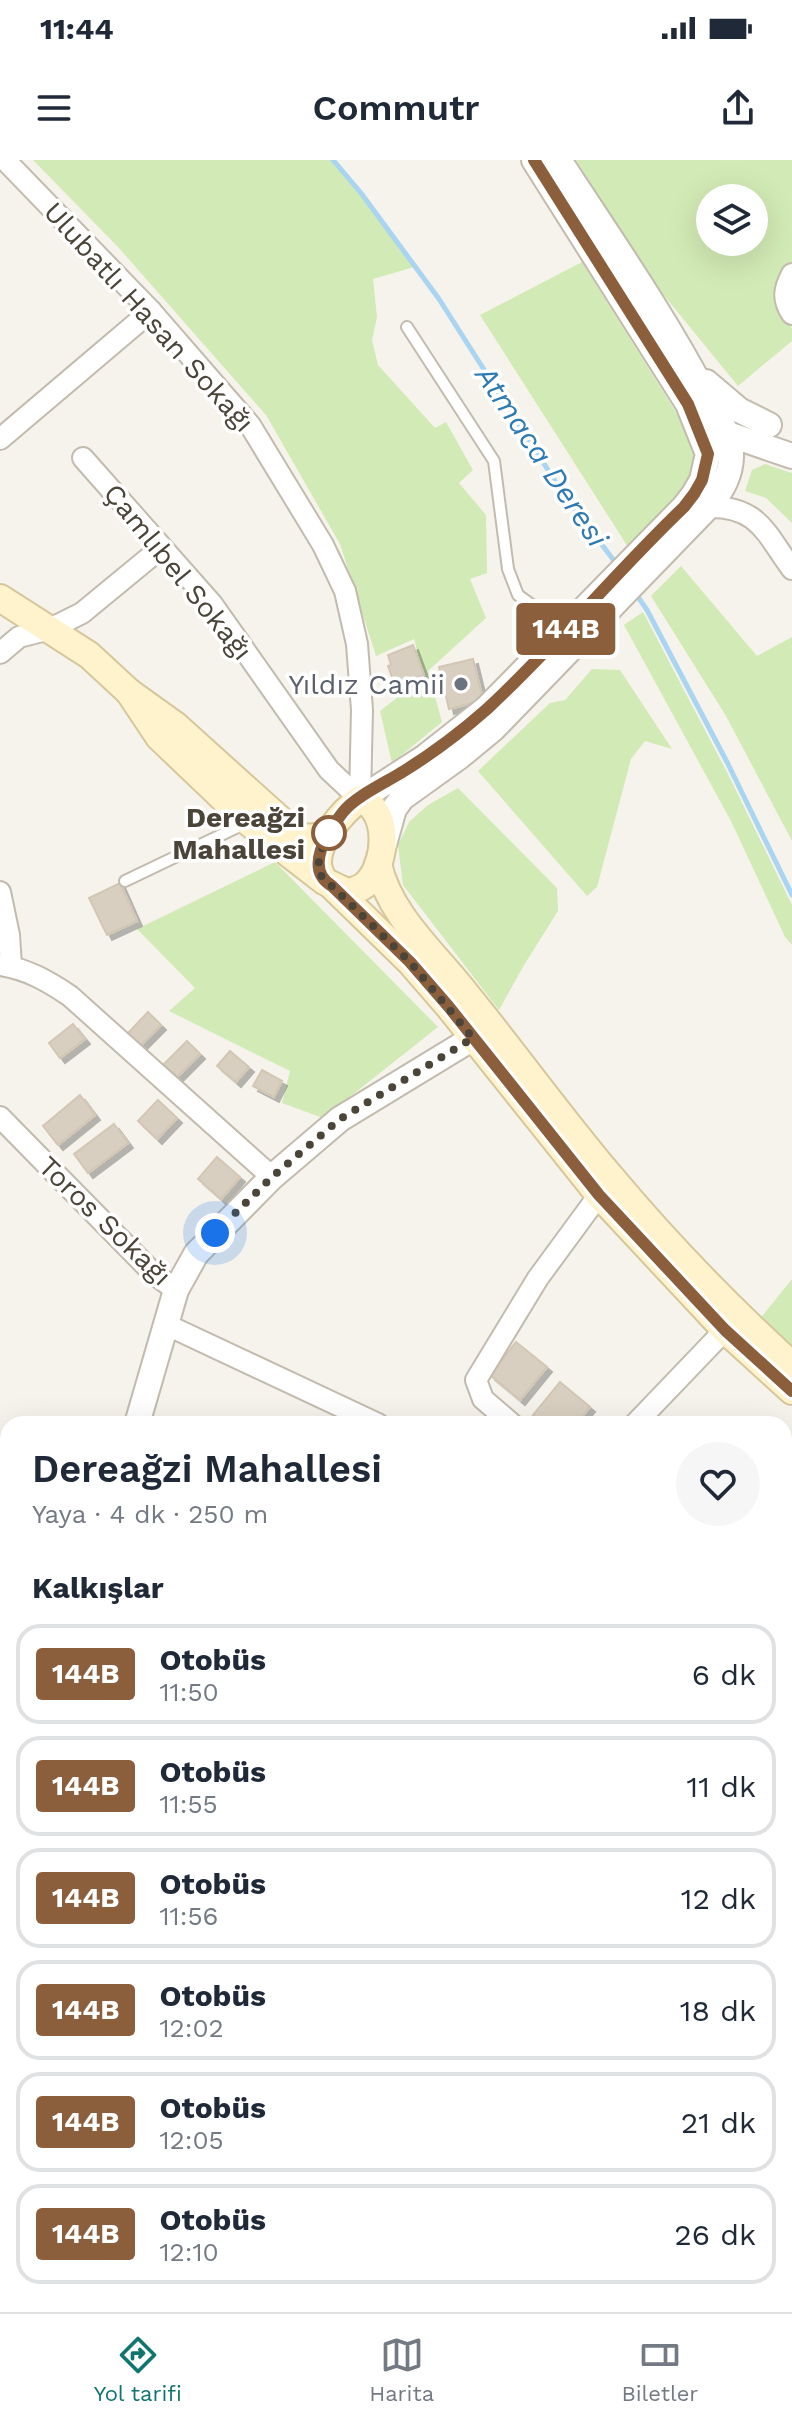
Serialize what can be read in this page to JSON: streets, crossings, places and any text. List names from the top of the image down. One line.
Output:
{"streets":{"street":["Ulubatlı Hasan Sokağı","Çamlıbel Sokağı","Toros Sokağı"]},"crossings":[["Ulubatlı Hasan Sokağı","Çamlıbel Sokağı"]],"water":["Atmaca Deresi"],"places":["Yıldız Camii","Dereağzi Mahallesi"],"lines":["bus line 144B"],"page":{"status":"11:44","header":"Commutr","on_map":"144B","heading":[["Dereağzi Mahallesi","Yaya · 4 dk · 250 m"],"Kalkışlar"],"list":[{"mark":"144B","name":"Otobüs","note":"11:50","value":"6 dk"},{"mark":"144B","name":"Otobüs","note":"11:55","value":"11 dk"},{"mark":"144B","name":"Otobüs","note":"11:56","value":"12 dk"},{"mark":"144B","name":"Otobüs","note":"12:02","value":"18 dk"},{"mark":"144B","name":"Otobüs","note":"12:05","value":"21 dk"},{"mark":"144B","name":"Otobüs","note":"12:10","value":"26 dk"}],"tabs":["Yol tarifi","Harita","Biletler"]}}
